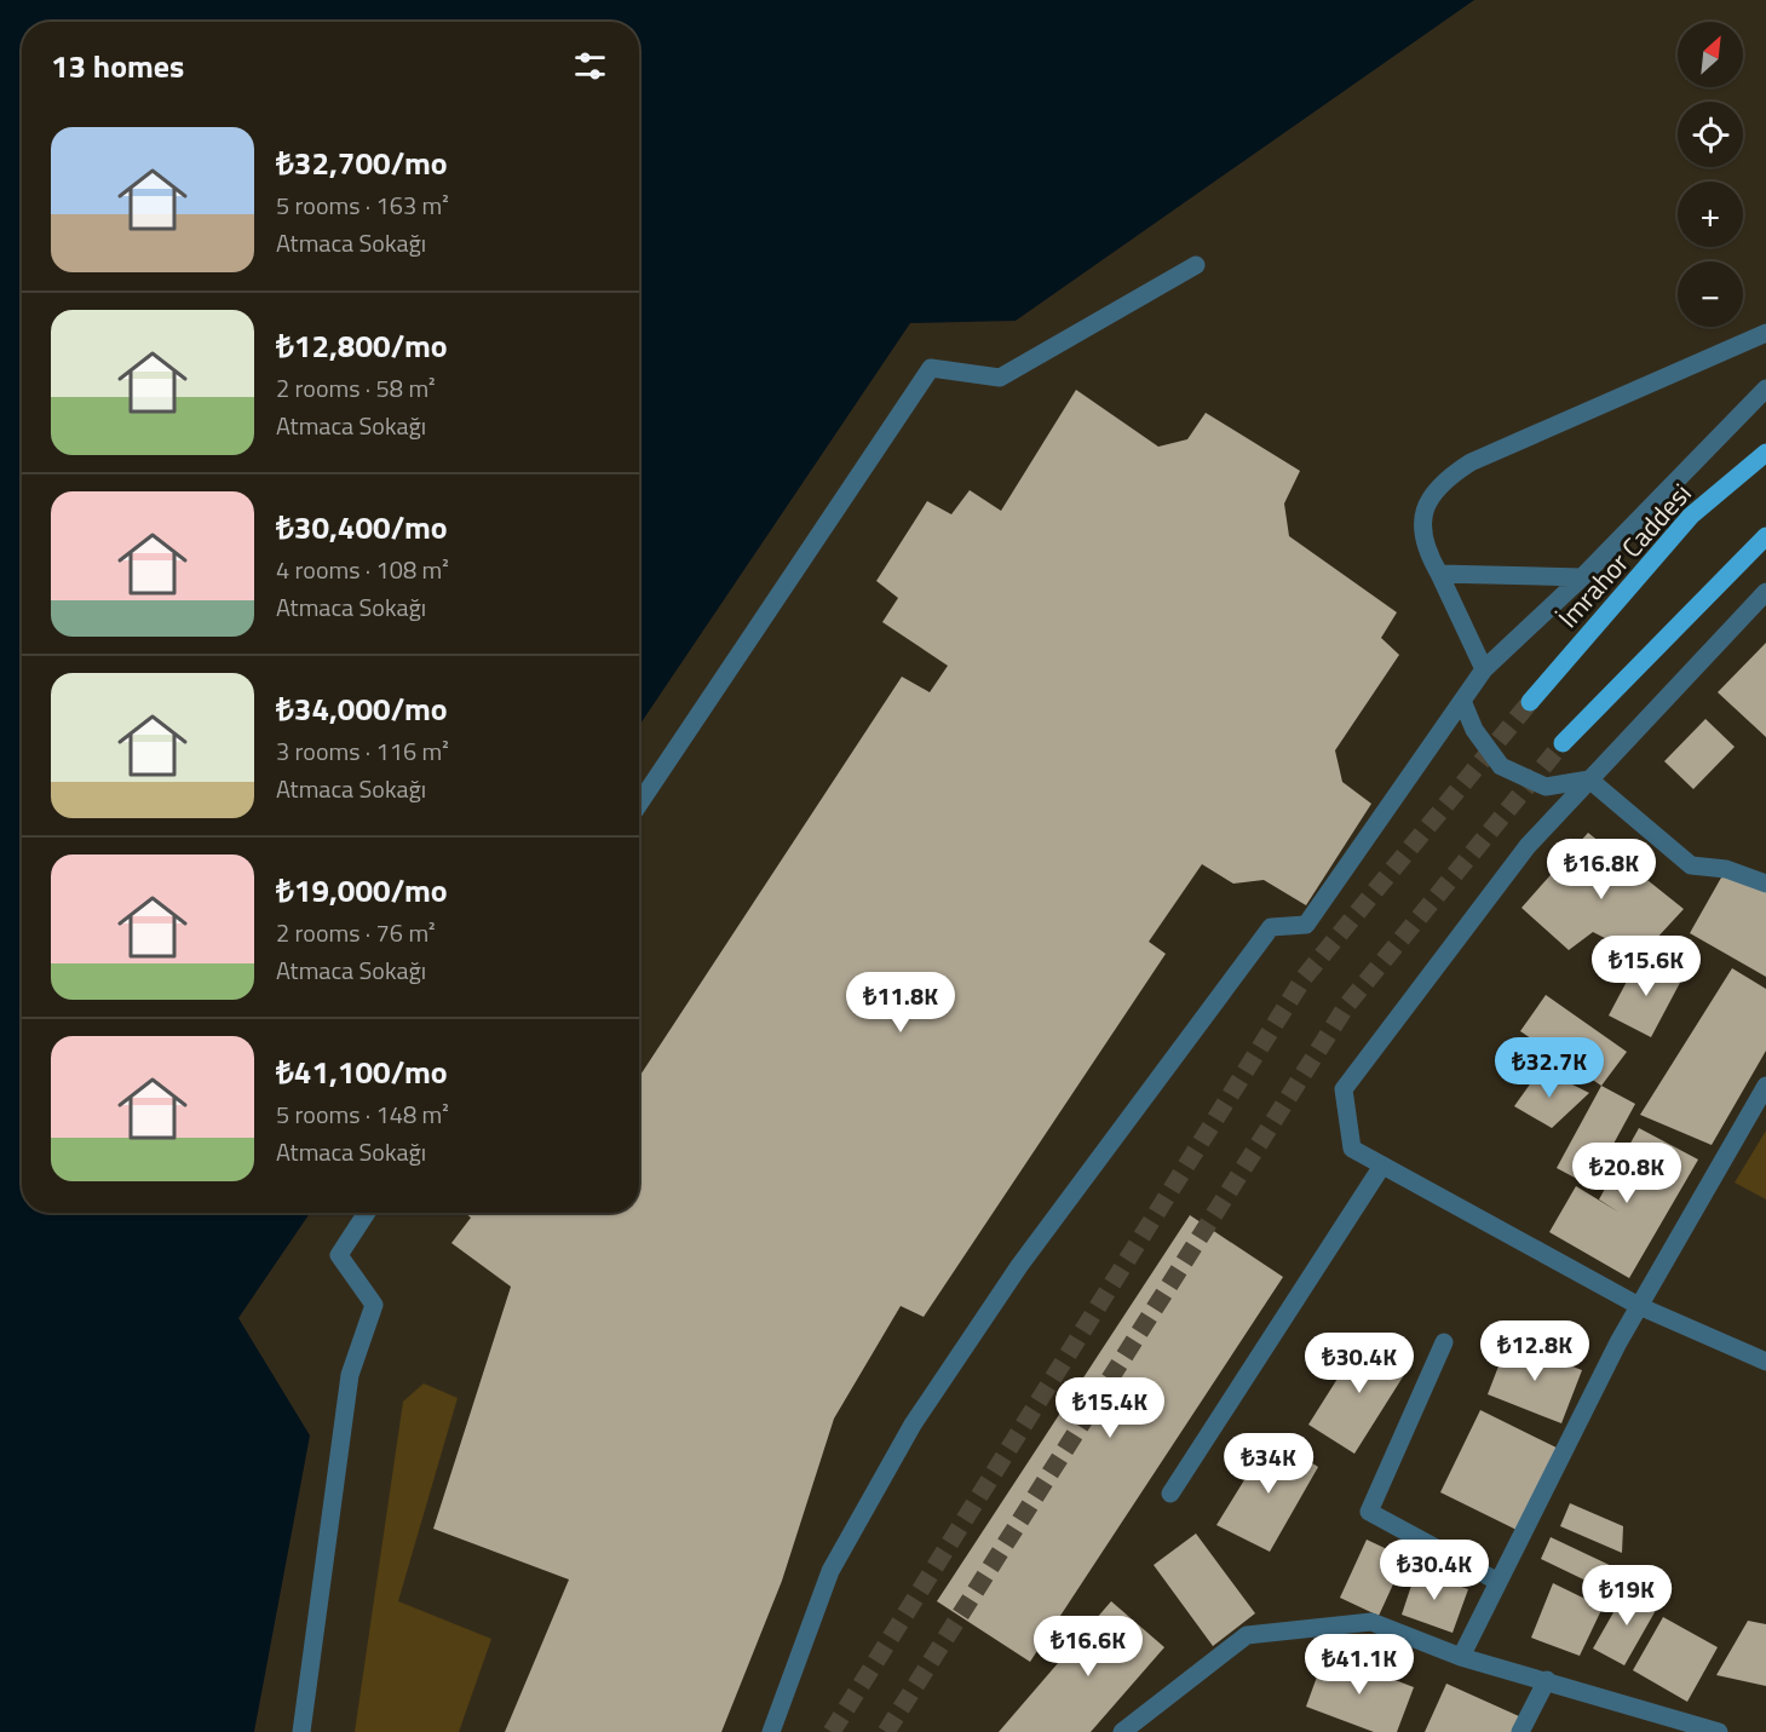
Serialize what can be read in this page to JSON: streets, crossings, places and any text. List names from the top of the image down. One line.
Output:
{"streets":{"main road":["İmrahor Caddesi"]},"north":"top right","page":{"map_buttons":["+","−"],"heading":"13 homes","list":[{"name":"₺32,700/mo","note":"5 rooms · 163 m² · Atmaca Sokağı"},{"name":"₺12,800/mo","note":"2 rooms · 58 m² · Atmaca Sokağı"},{"name":"₺30,400/mo","note":"4 rooms · 108 m² · Atmaca Sokağı"},{"name":"₺34,000/mo","note":"3 rooms · 116 m² · Atmaca Sokağı"},{"name":"₺19,000/mo","note":"2 rooms · 76 m² · Atmaca Sokağı"},{"name":"₺41,100/mo","note":"5 rooms · 148 m² · Atmaca Sokağı"}],"price":["₺16.8K","₺15.6K","₺11.8K","₺32.7K","₺20.8K","₺12.8K","₺30.4K","₺15.4K","₺34K","₺30.4K","₺19K","₺16.6K","₺41.1K"]}}
